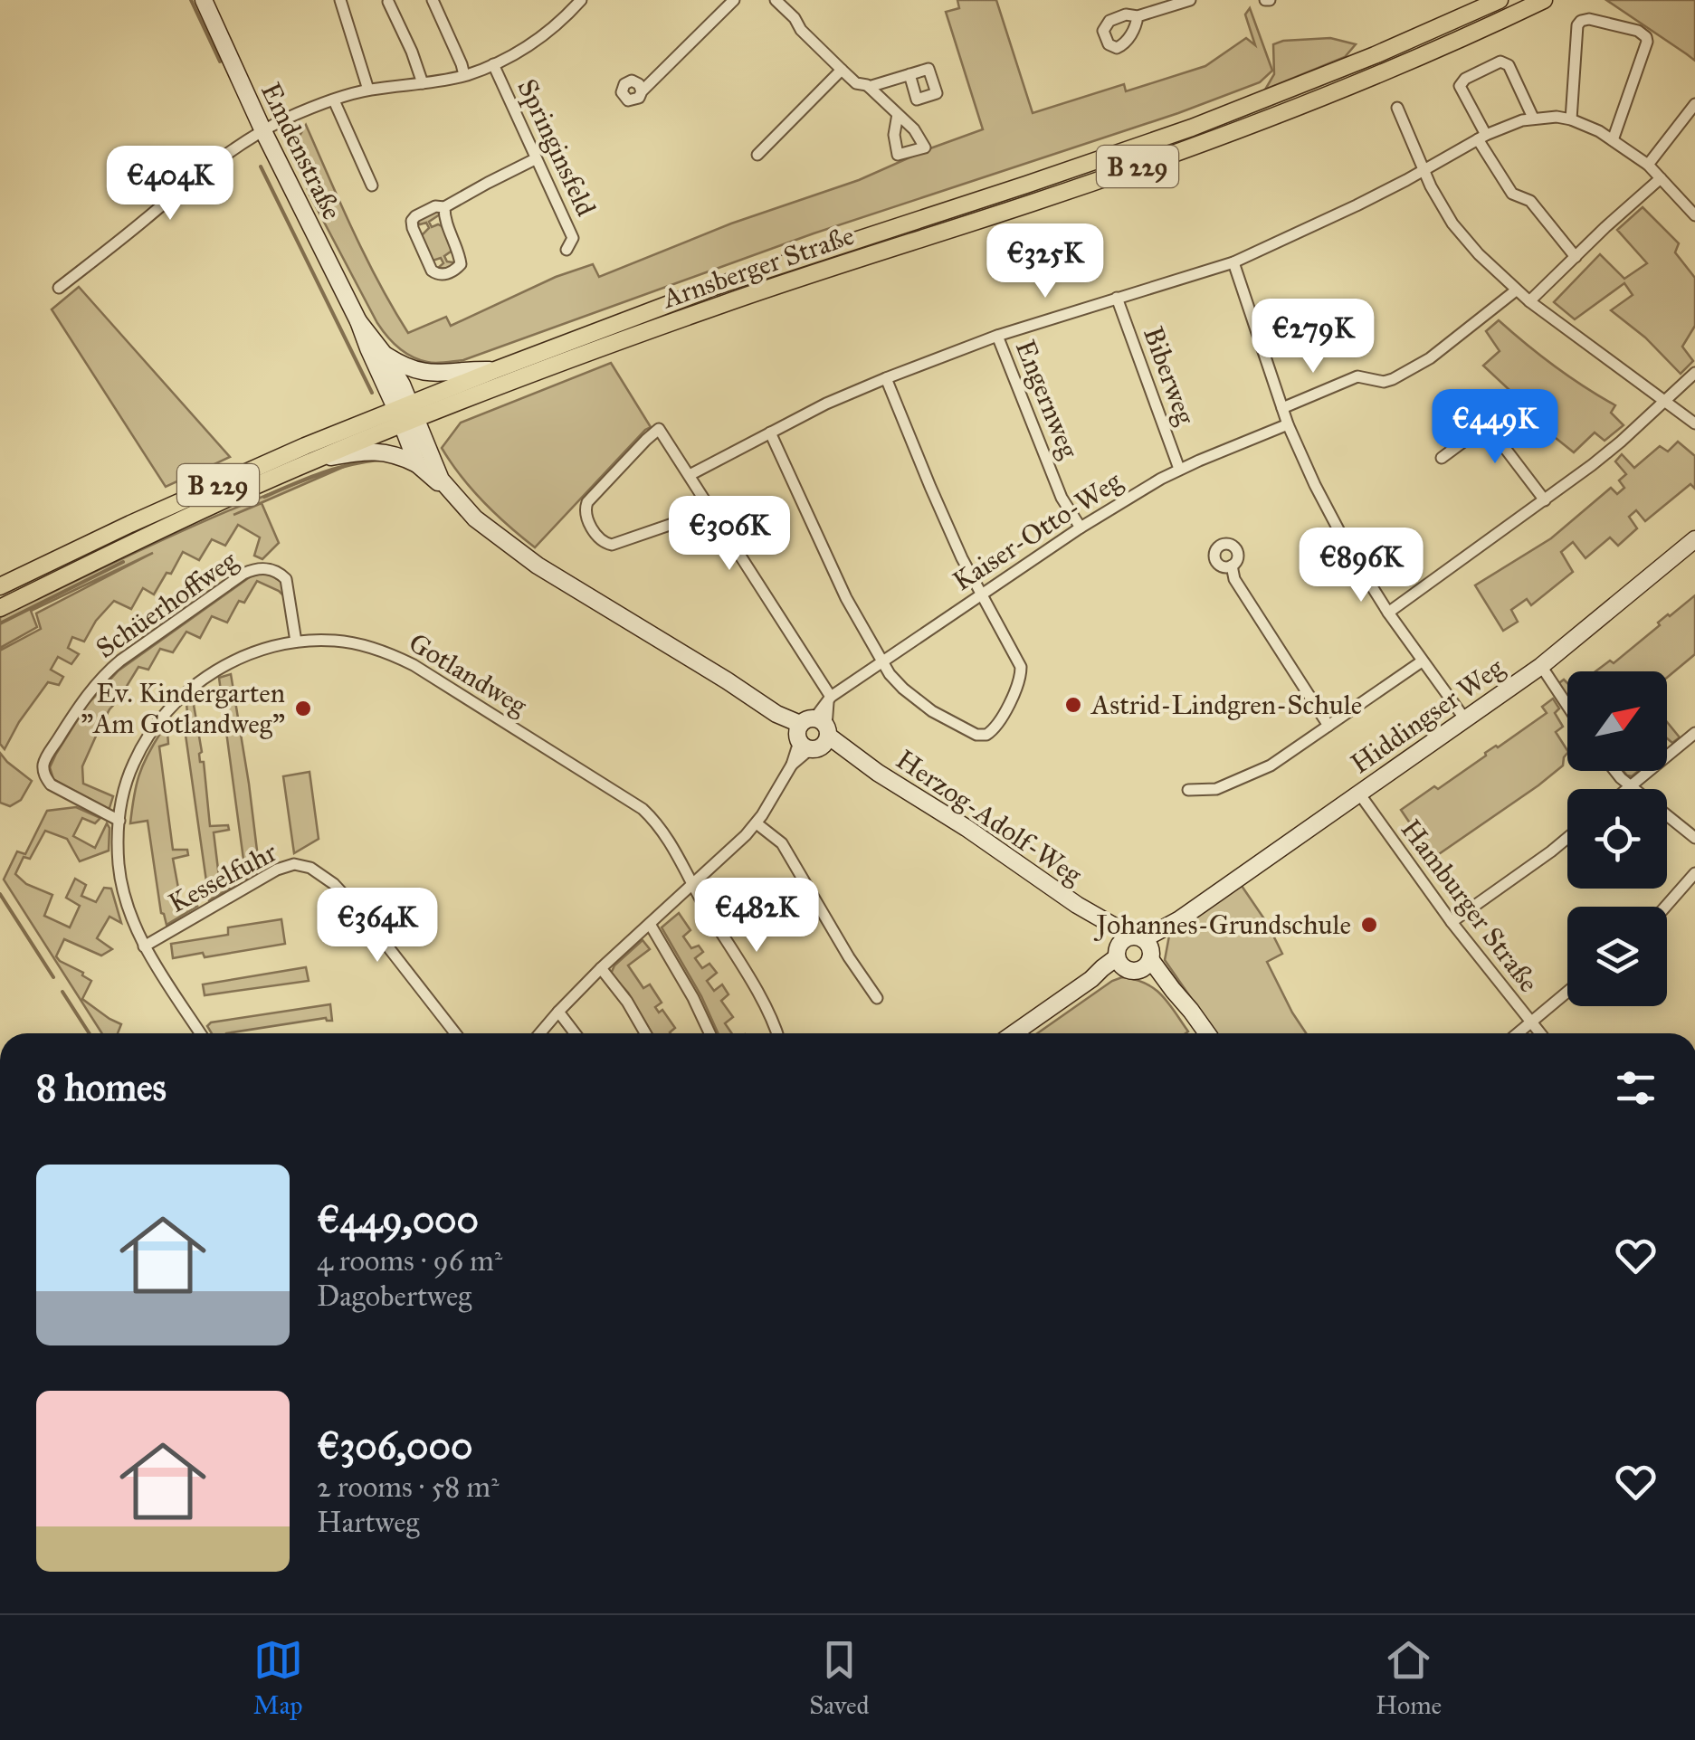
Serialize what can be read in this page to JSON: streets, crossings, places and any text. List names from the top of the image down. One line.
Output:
{"streets":{"main road":["Emdenstraße","B 229","Arnsberger Straße","Hiddingser Weg","Herzog-Adolf-Weg"],"street":["Springinsfeld","Biberweg","Engernweg","Kaiser-Otto-Weg","Schüerhoffweg","Gotlandweg","Kesselfuhr","Hamburger Straße"]},"crossings":[["Emdenstraße","Arnsberger Straße"],["Emdenstraße","Herzog-Adolf-Weg"],["Arnsberger Straße","Herzog-Adolf-Weg"],["Biberweg","Kaiser-Otto-Weg"],["Engernweg","Kaiser-Otto-Weg"],["Schüerhoffweg","Gotlandweg"],["Gotlandweg","Kesselfuhr"],["Hiddingser Weg","Herzog-Adolf-Weg"],["Hiddingser Weg","Hamburger Straße"]],"places":["Astrid-Lindgren-Schule","Ev. Kindergarten \"Am Gotlandweg\"","Johannes-Grundschule"],"north":"top right","page":{"price":["€404K","€325K","€279K","€449K","€306K","€896K","€482K","€364K"],"heading":"8 homes","list":[{"name":"€449,000","note":"4 rooms · 96 m² · Dagobertweg"},{"name":"€306,000","note":"2 rooms · 58 m² · Hartweg"}],"tabs":["Map","Saved","Home"]}}
